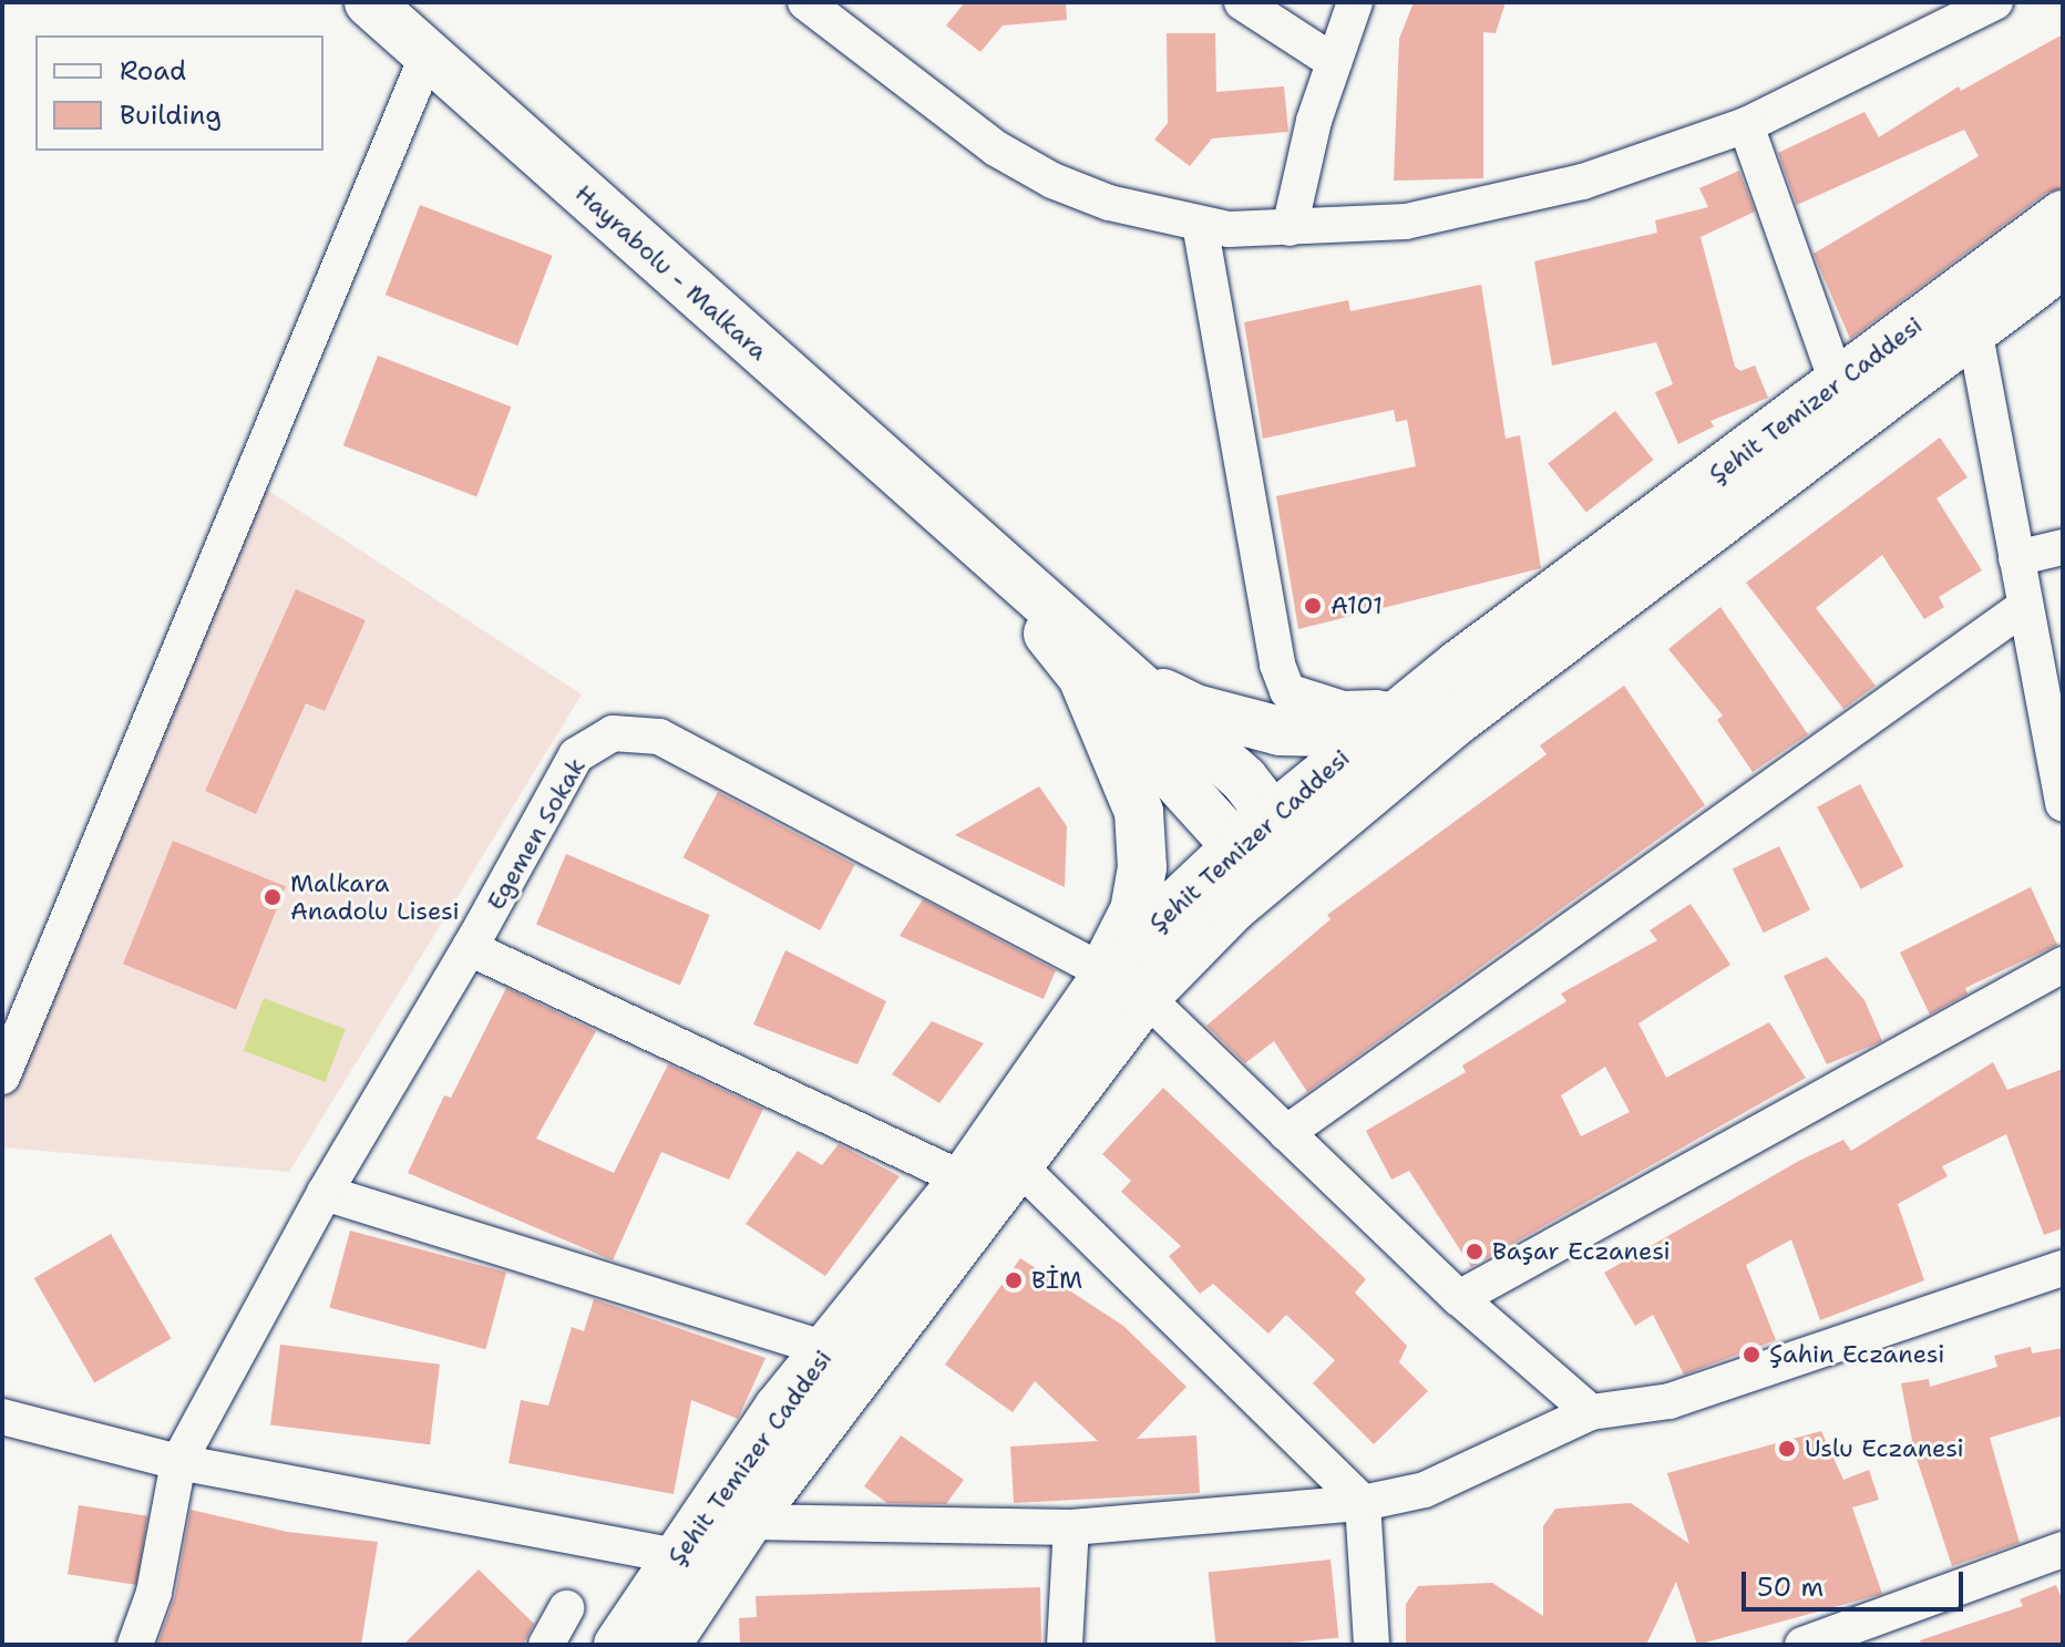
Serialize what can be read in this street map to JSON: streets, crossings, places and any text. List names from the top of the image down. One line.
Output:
{"streets":{"main road":["Hayrabolu - Malkara","Şehit Temizer Caddesi"],"street":["Egemen Sokak"]},"crossings":[["Şehit Temizer Caddesi","Egemen Sokak"]],"places":["A101","Malkara Anadolu Lisesi","Başar Eczanesi","BİM","Şahin Eczanesi","Uslu Eczanesi"],"legend":["Road","Building"],"scale_bar":"50 m"}
